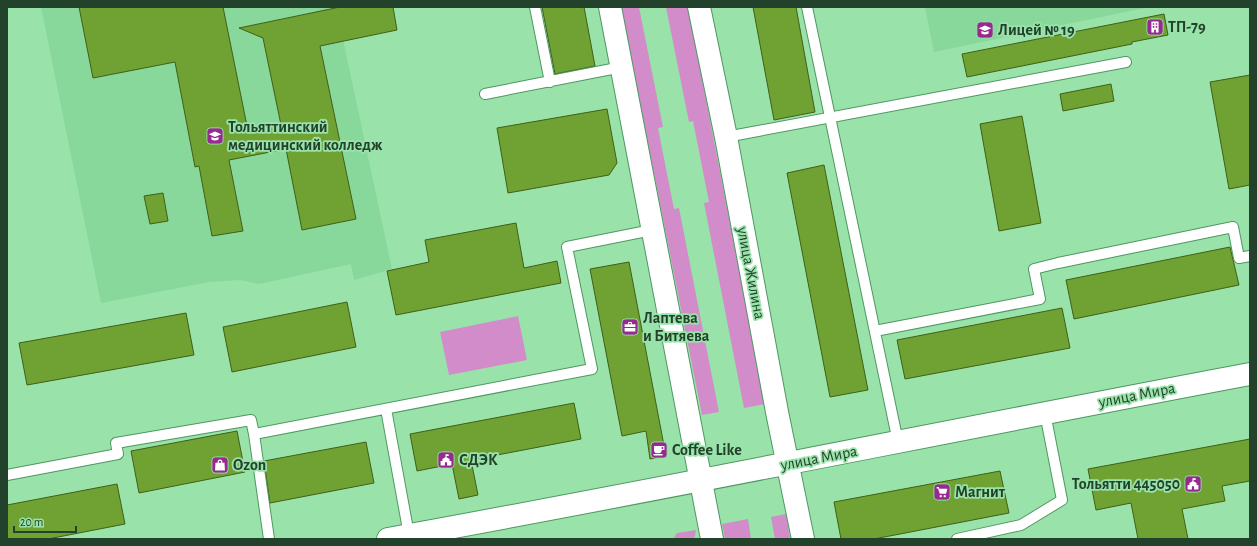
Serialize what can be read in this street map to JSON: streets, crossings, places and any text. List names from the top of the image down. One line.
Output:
{"streets":{"main road":["улица Жилина","улица Мира"]},"crossings":[["улица Жилина","улица Мира"]],"places":{"building":["ТП-79"],"school or university":["Лицей № 19","Тольяттинский медицинский колледж"],"office":["Лаптева и Битяева"],"cafe":["Coffee Like"],"public building":["СДЭК","Тольятти 445050"],"shop":["Ozon"],"supermarket":["Магнит"]},"scale_bar":"20 m"}
